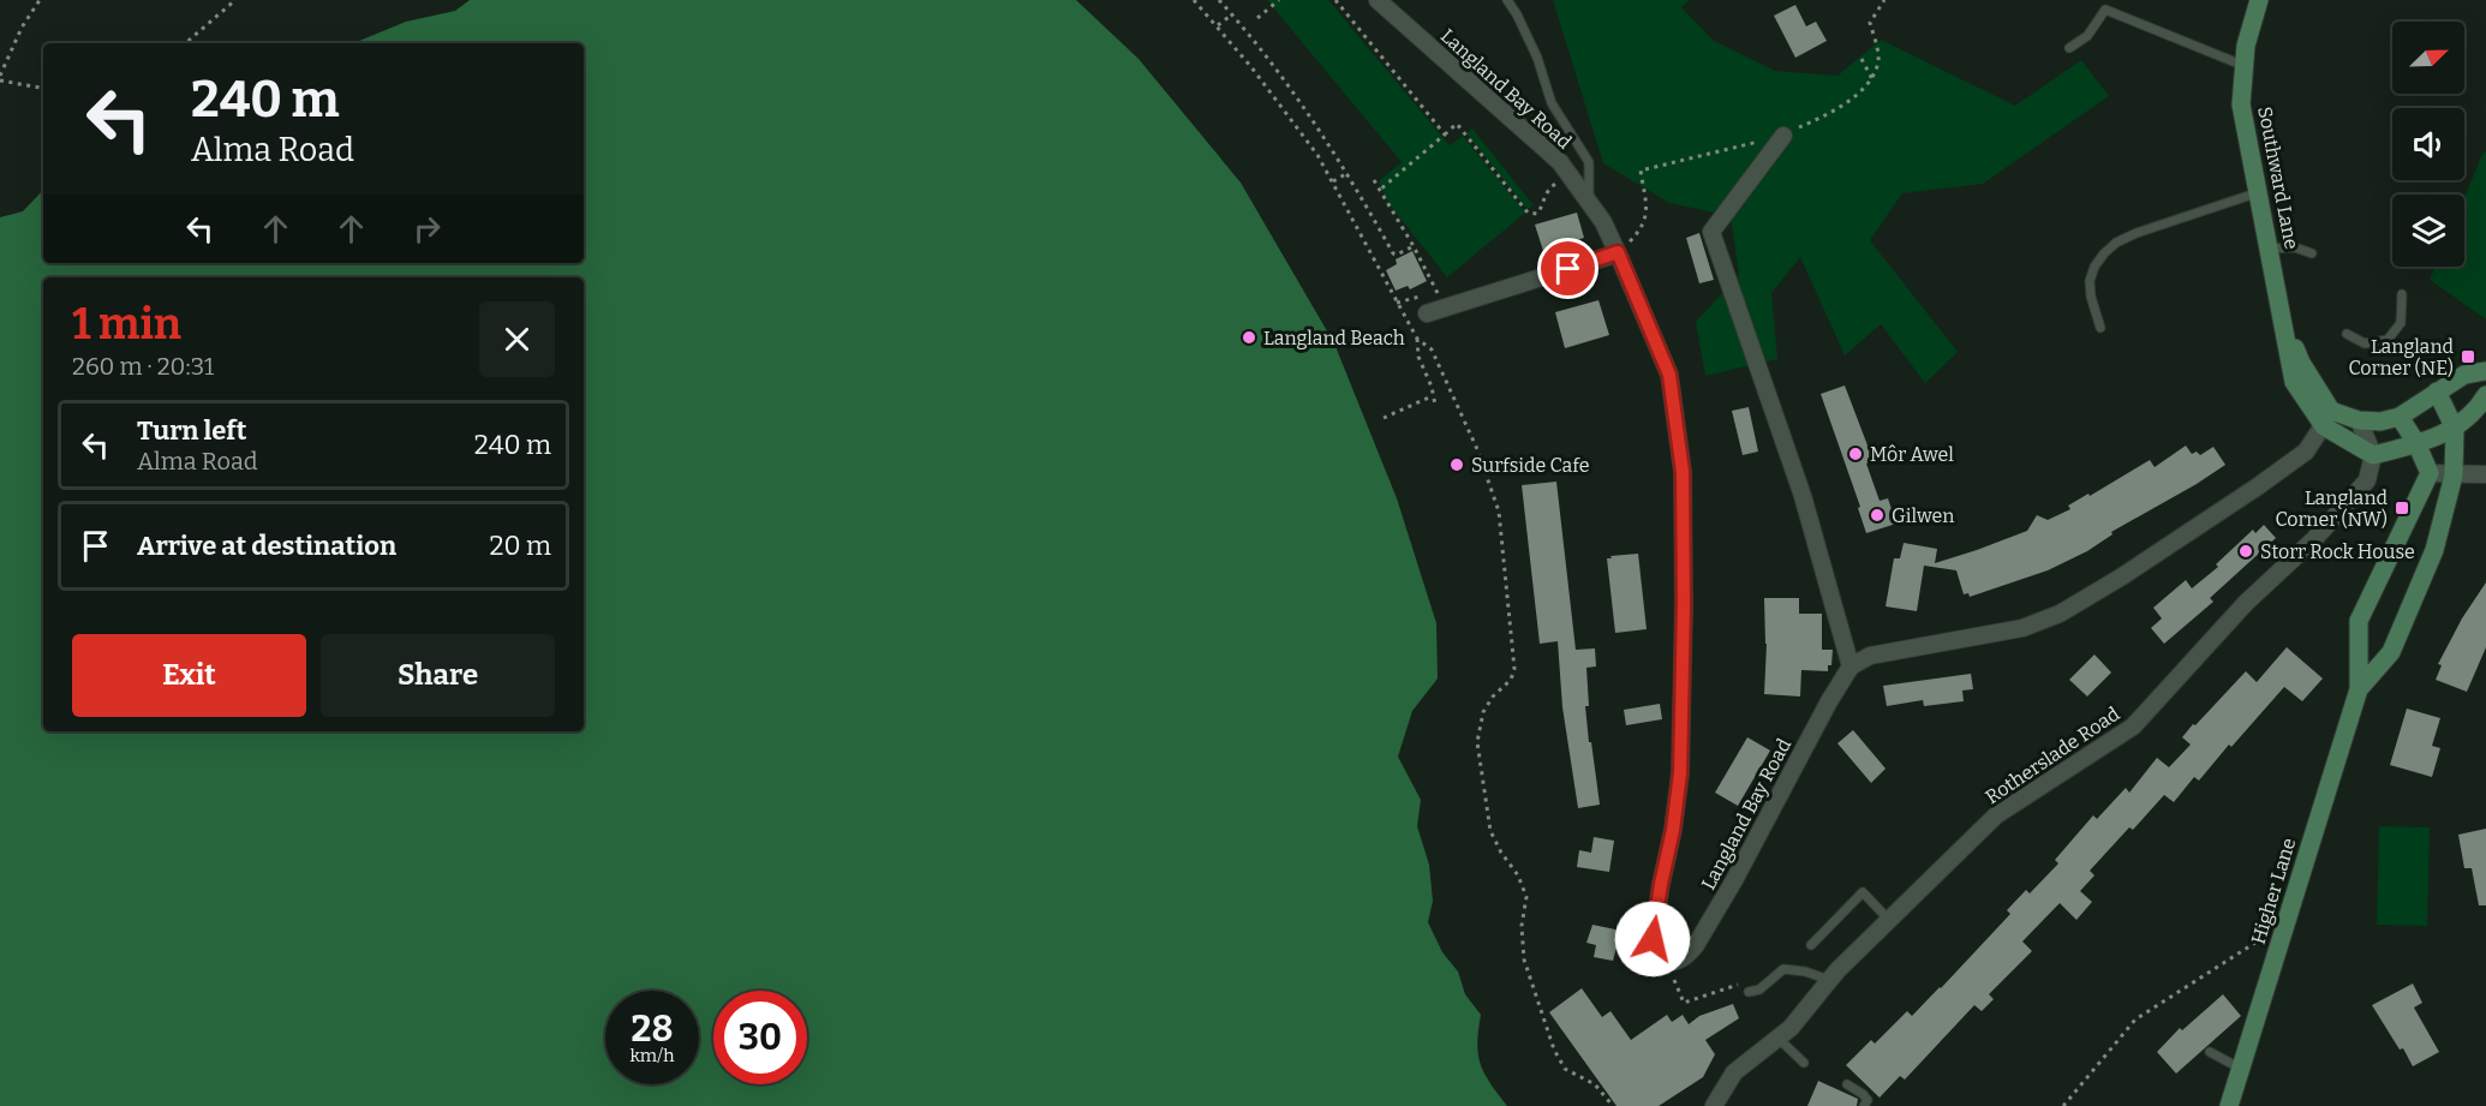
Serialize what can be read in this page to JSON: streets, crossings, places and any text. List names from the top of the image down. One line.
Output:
{"streets":{"street":["Langland Bay Road","Southward Lane","Rotherslade Road","Higher Lane"]},"places":{"other":["Langland Beach","Môr Awel","Surfside Cafe","Gilwen","Storr Rock House"],"transit":["Langland Corner (NE)","Langland Corner (NW)"]},"north":"top right","page":{"turn":["240 m","Alma Road"],"heading":["1 min","260 m · 20:31"],"list":[{"name":"Turn left","note":"Alma Road","value":"240 m"},{"name":"Arrive at destination","value":"20 m"}],"buttons":["Exit","Share"],"speed":"28 km/h","limit":"30"}}
